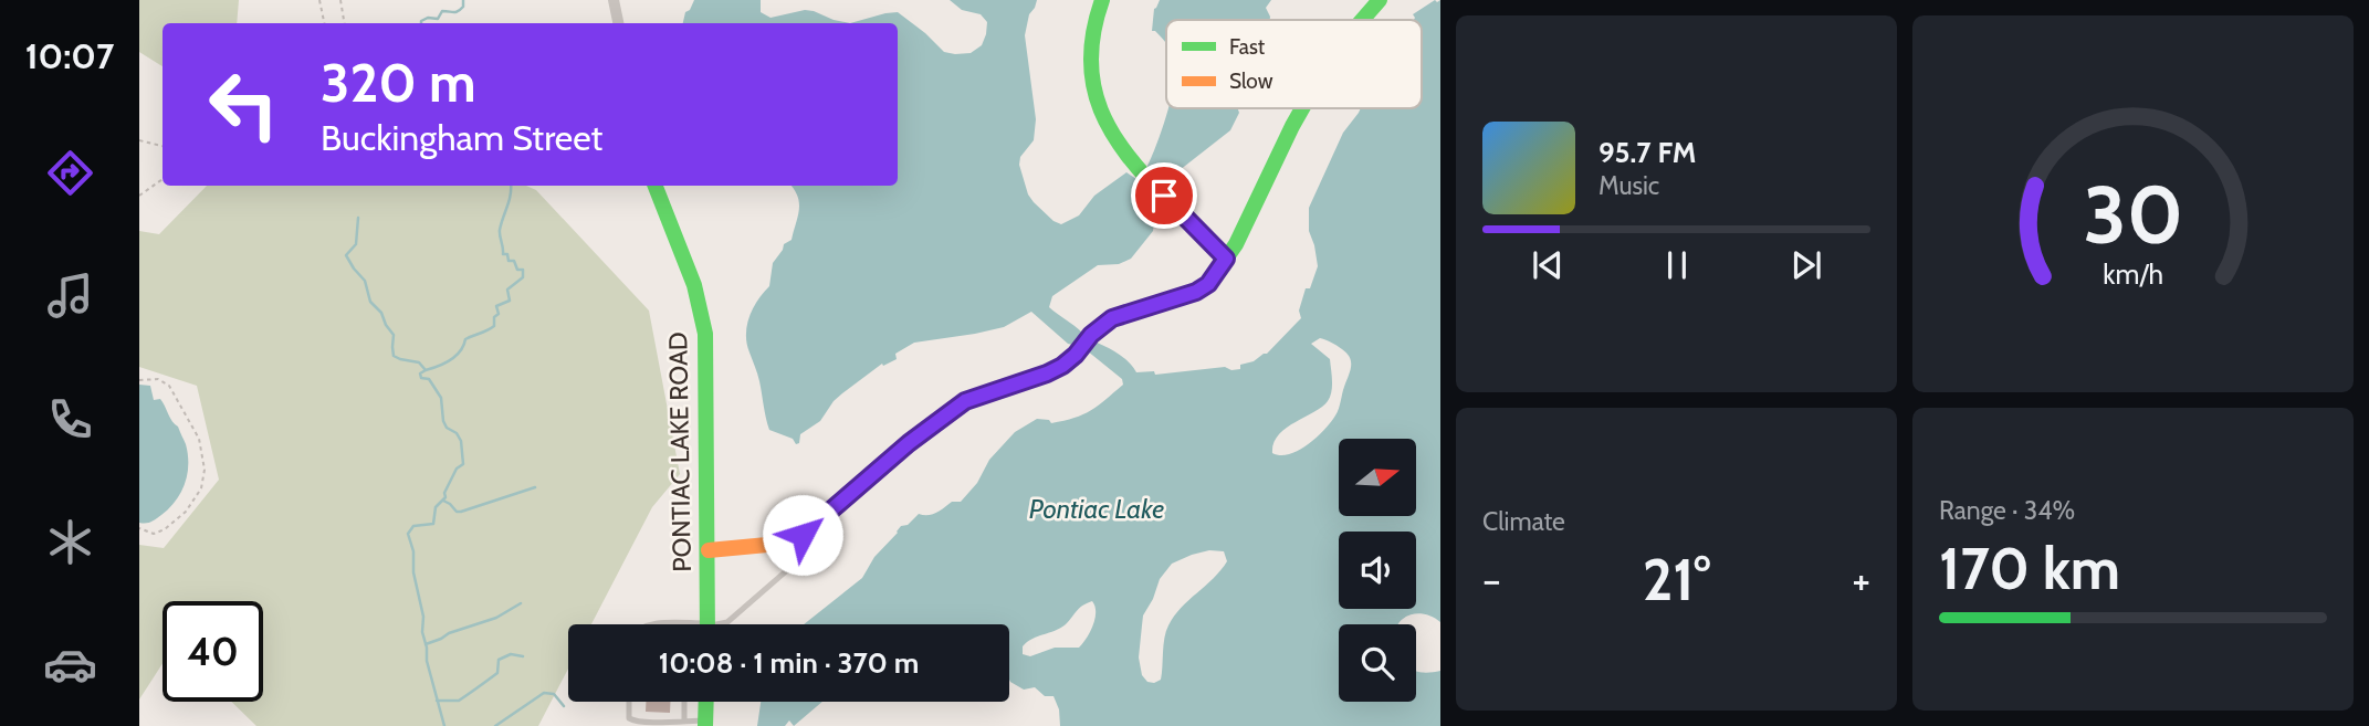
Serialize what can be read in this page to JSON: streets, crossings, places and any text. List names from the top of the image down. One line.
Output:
{"streets":{"street":["PONTIAC LAKE ROAD"]},"water":["Pontiac Lake"],"legend":["Fast","Slow"],"north":"right","page":{"tabs":"10:07","turn":["320 m","Buckingham Street"],"song":["95.7 FM","Music"],"tile":["Climate",["Range · 34%","170 km"]],"heat":["−","21°","+"],"limit":"40","trip":"10:08 · 1 min · 370 m","gauge":["30","km/h"]}}
